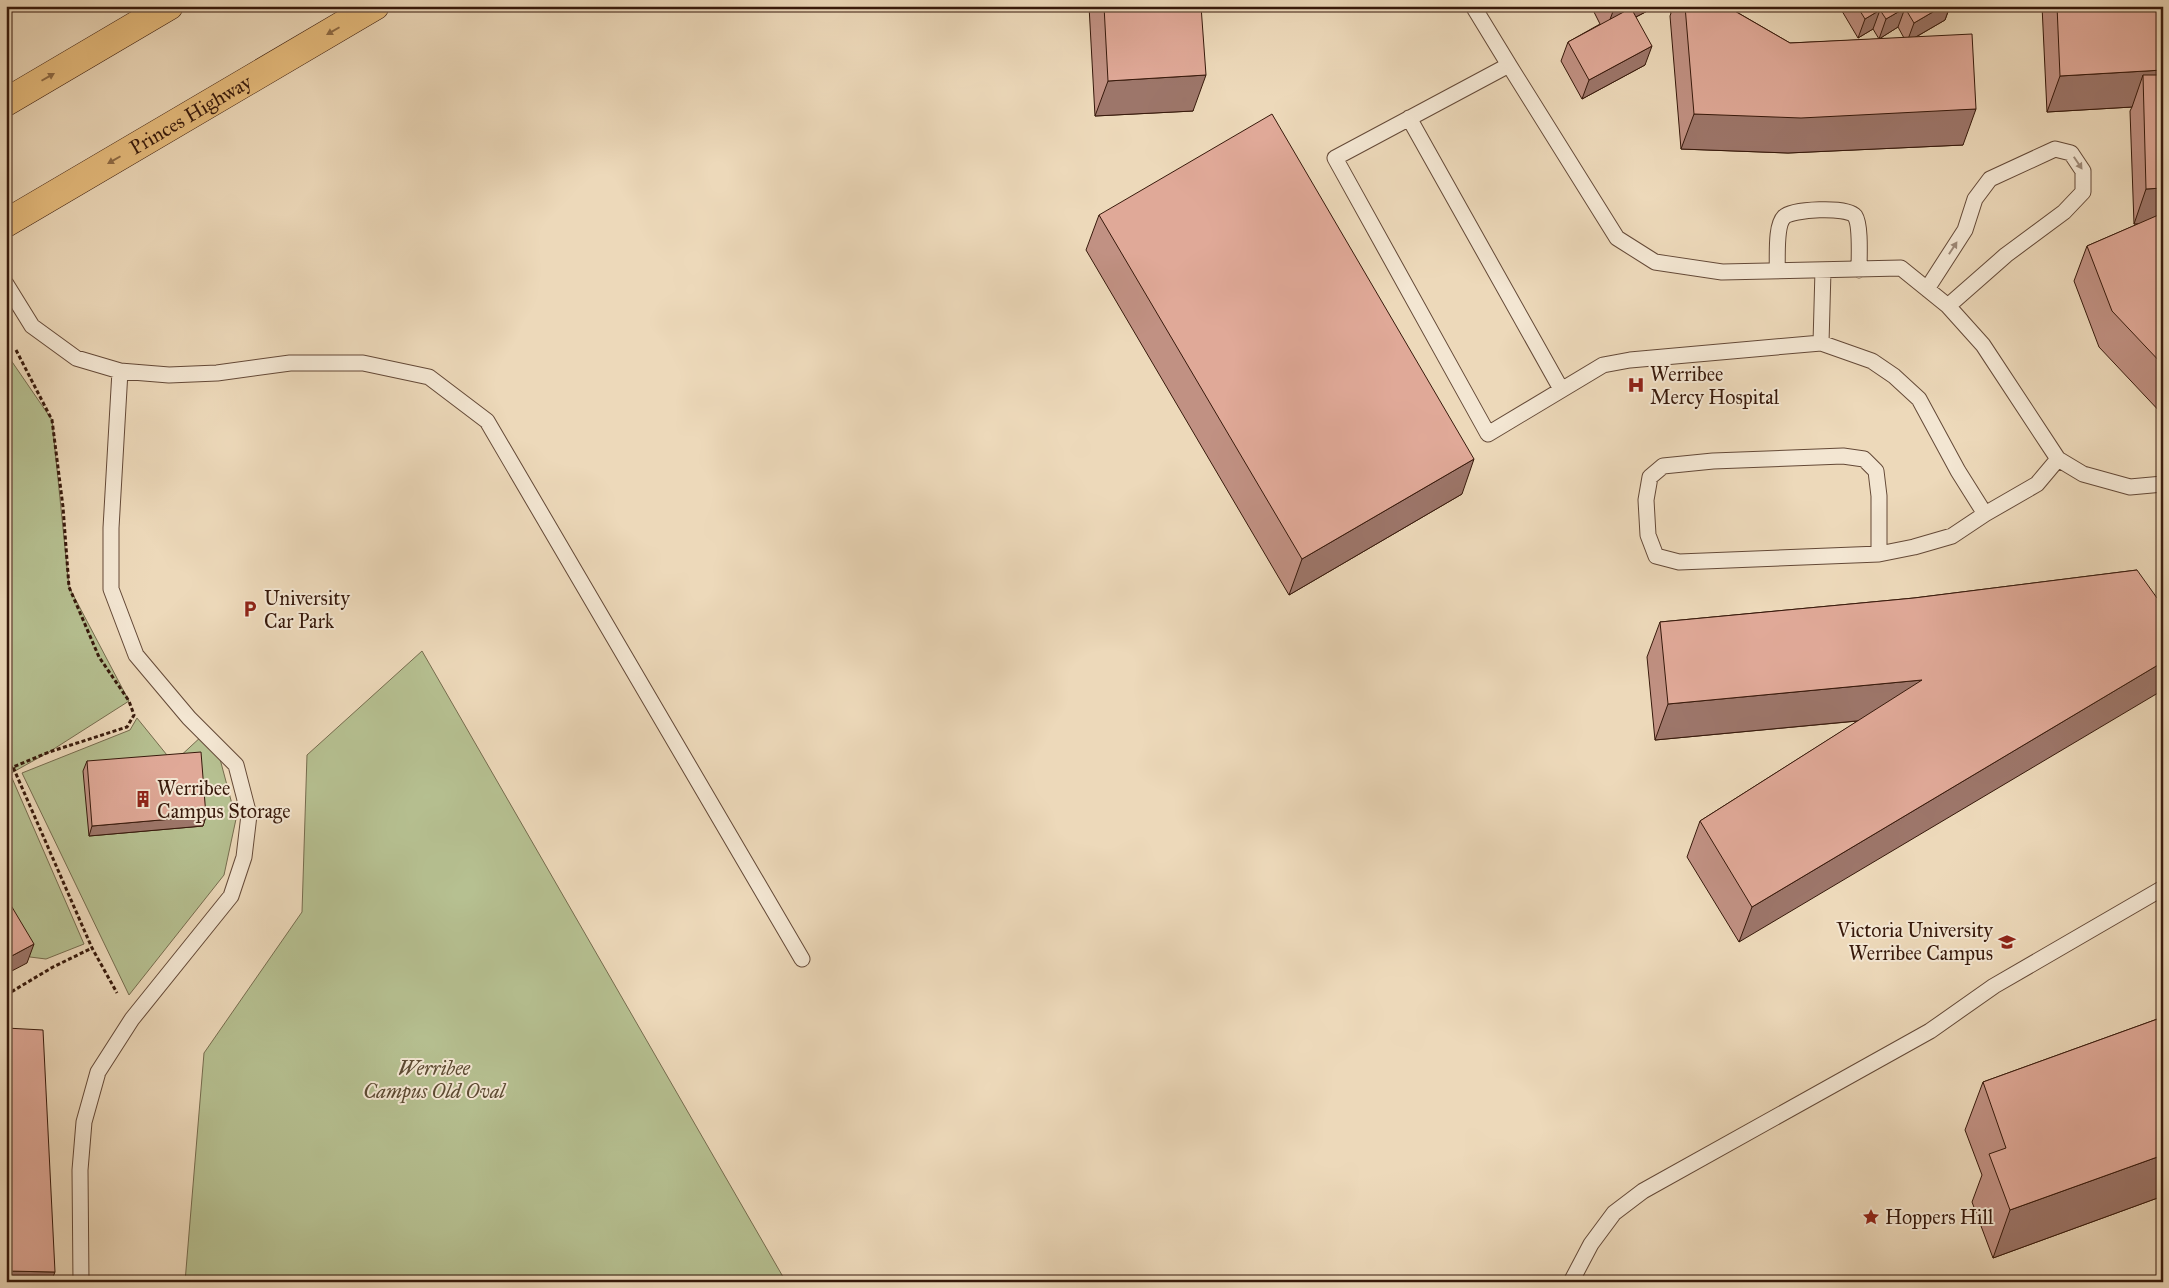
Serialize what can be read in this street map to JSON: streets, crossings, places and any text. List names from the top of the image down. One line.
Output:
{"streets":{"highway":["Princes Highway"]},"parks":["Werribee Campus Old Oval"],"places":{"hospital":["Werribee Mercy Hospital"],"parking":["University Car Park"],"building":["Werribee Campus Storage"],"school or university":["Victoria University Werribee Campus"],"place":["Hoppers Hill"]}}
